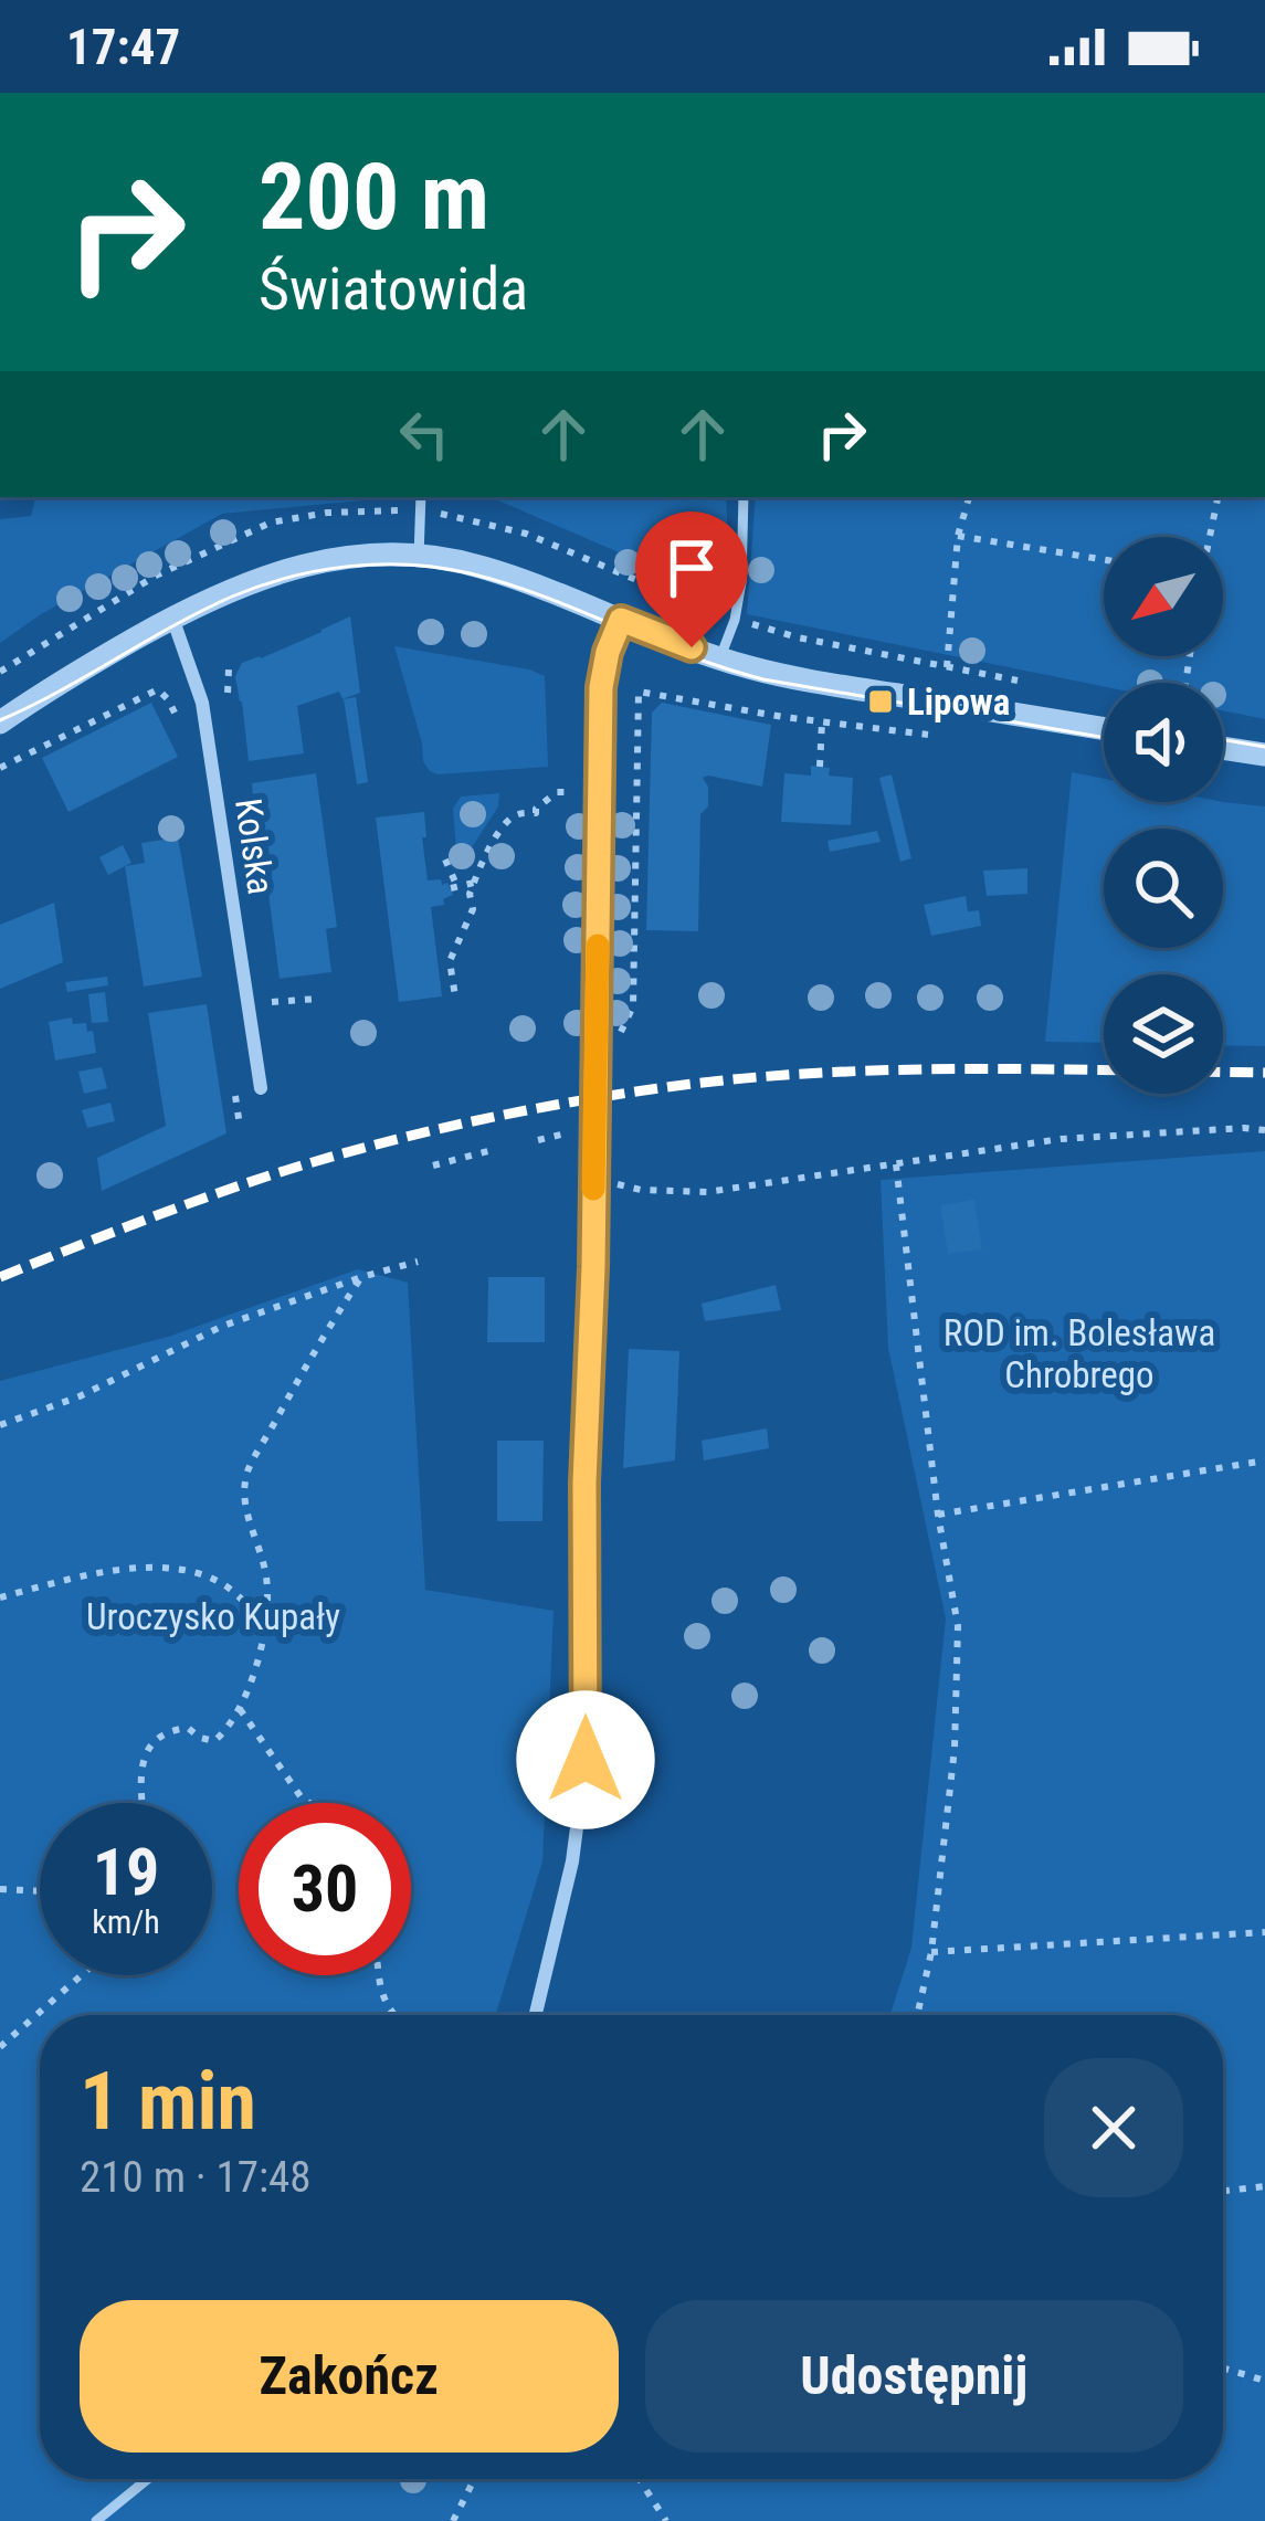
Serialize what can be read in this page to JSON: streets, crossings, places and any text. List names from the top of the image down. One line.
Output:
{"streets":{"street":["Kolska"]},"parks":["ROD im. Bolesława Chrobrego","Uroczysko Kupały"],"places":{"transit":["Lipowa"]},"north":"bottom left","page":{"status":"17:47","turn":["200 m","Światowida"],"speed":"19 km/h","limit":"30","heading":["1 min","210 m · 17:48"],"buttons":["Zakończ","Udostępnij"]}}
